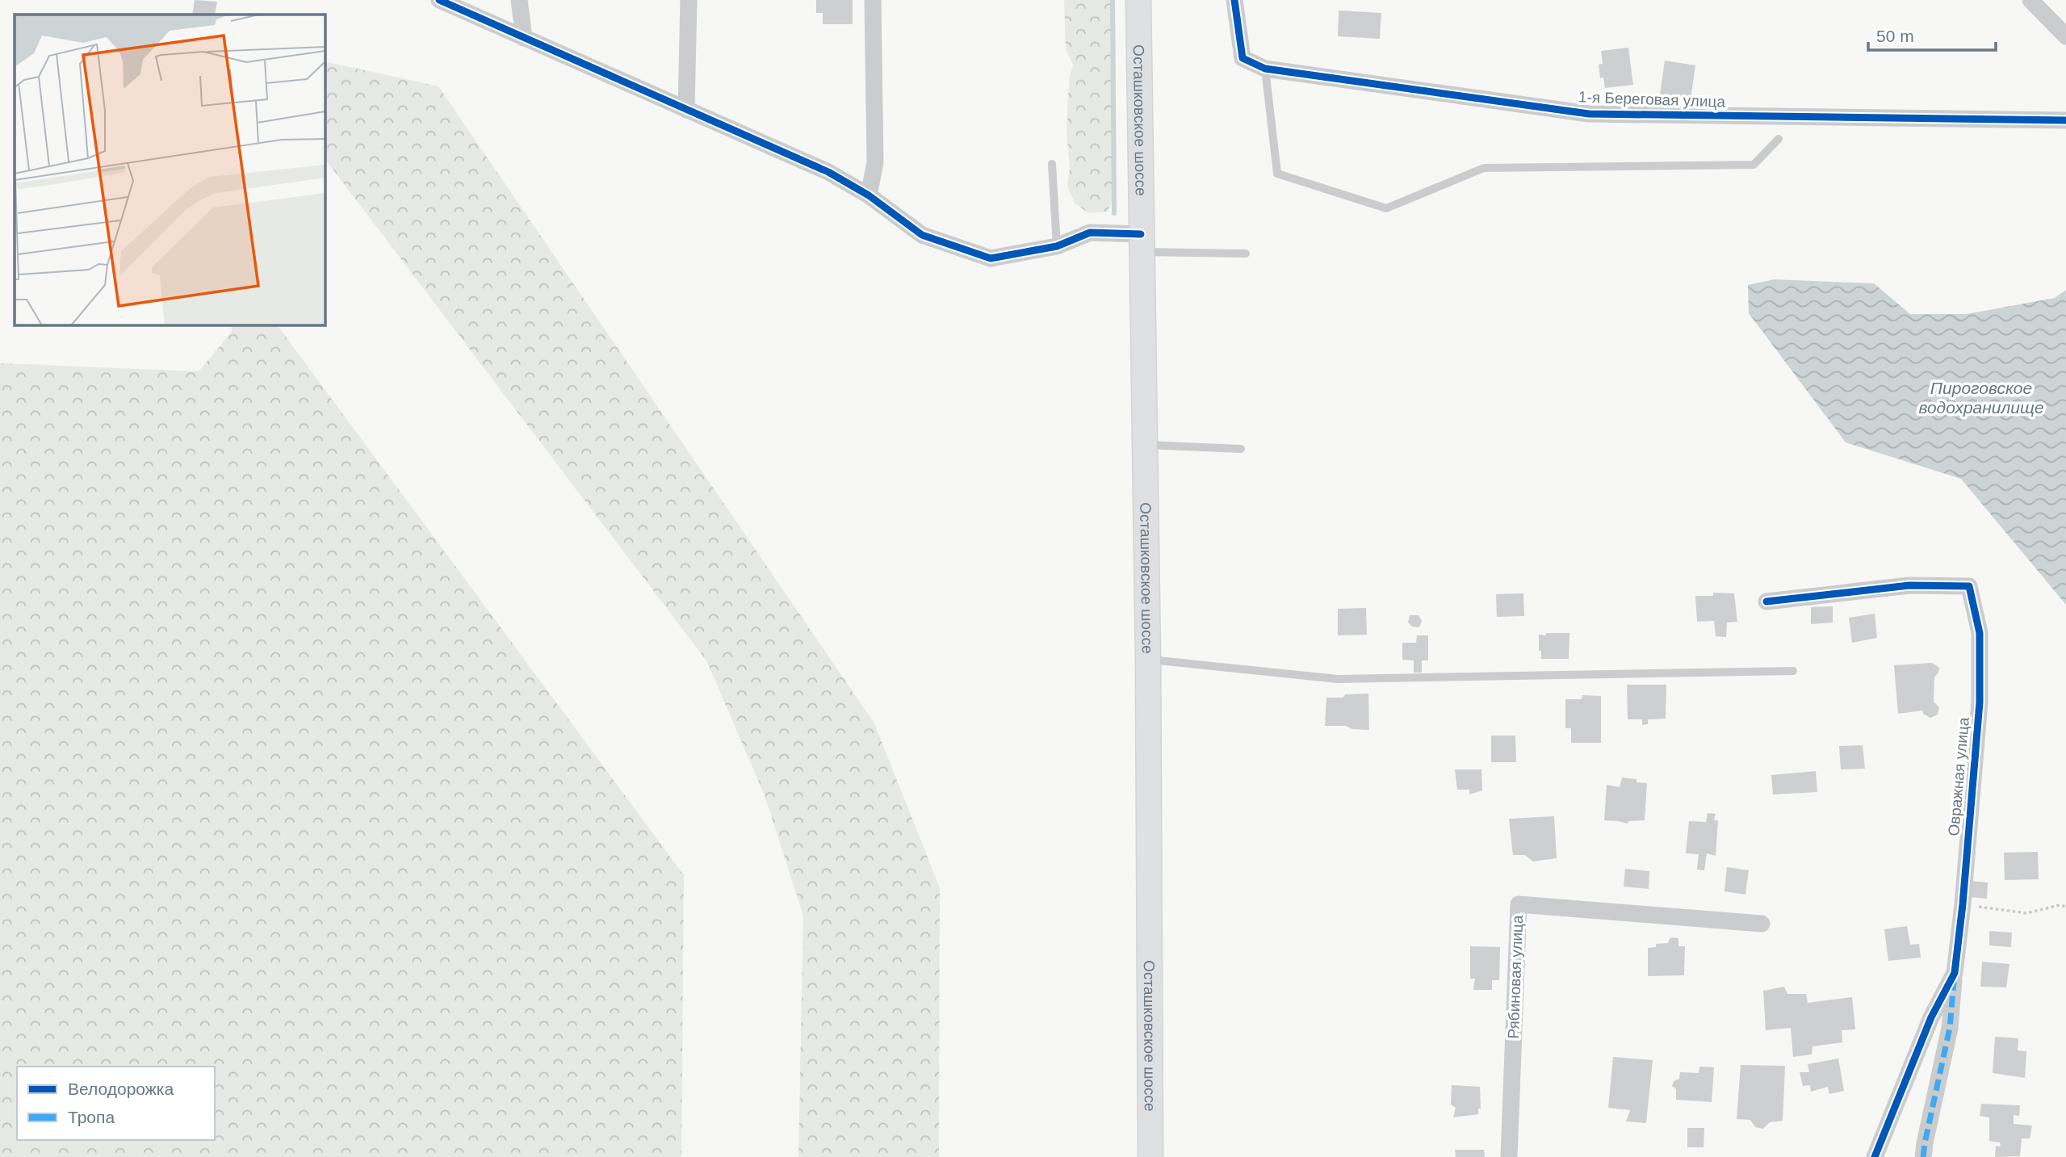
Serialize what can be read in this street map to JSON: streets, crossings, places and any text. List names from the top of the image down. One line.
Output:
{"streets":{"main road":["Осташковское шоссе"],"street":["1-я Береговая улица","Овражная улица","Рябиновая улица"]},"water":["Пироговское водохранилище"],"legend":["Велодорожка","Тропа"],"scale_bar":"50 m"}
